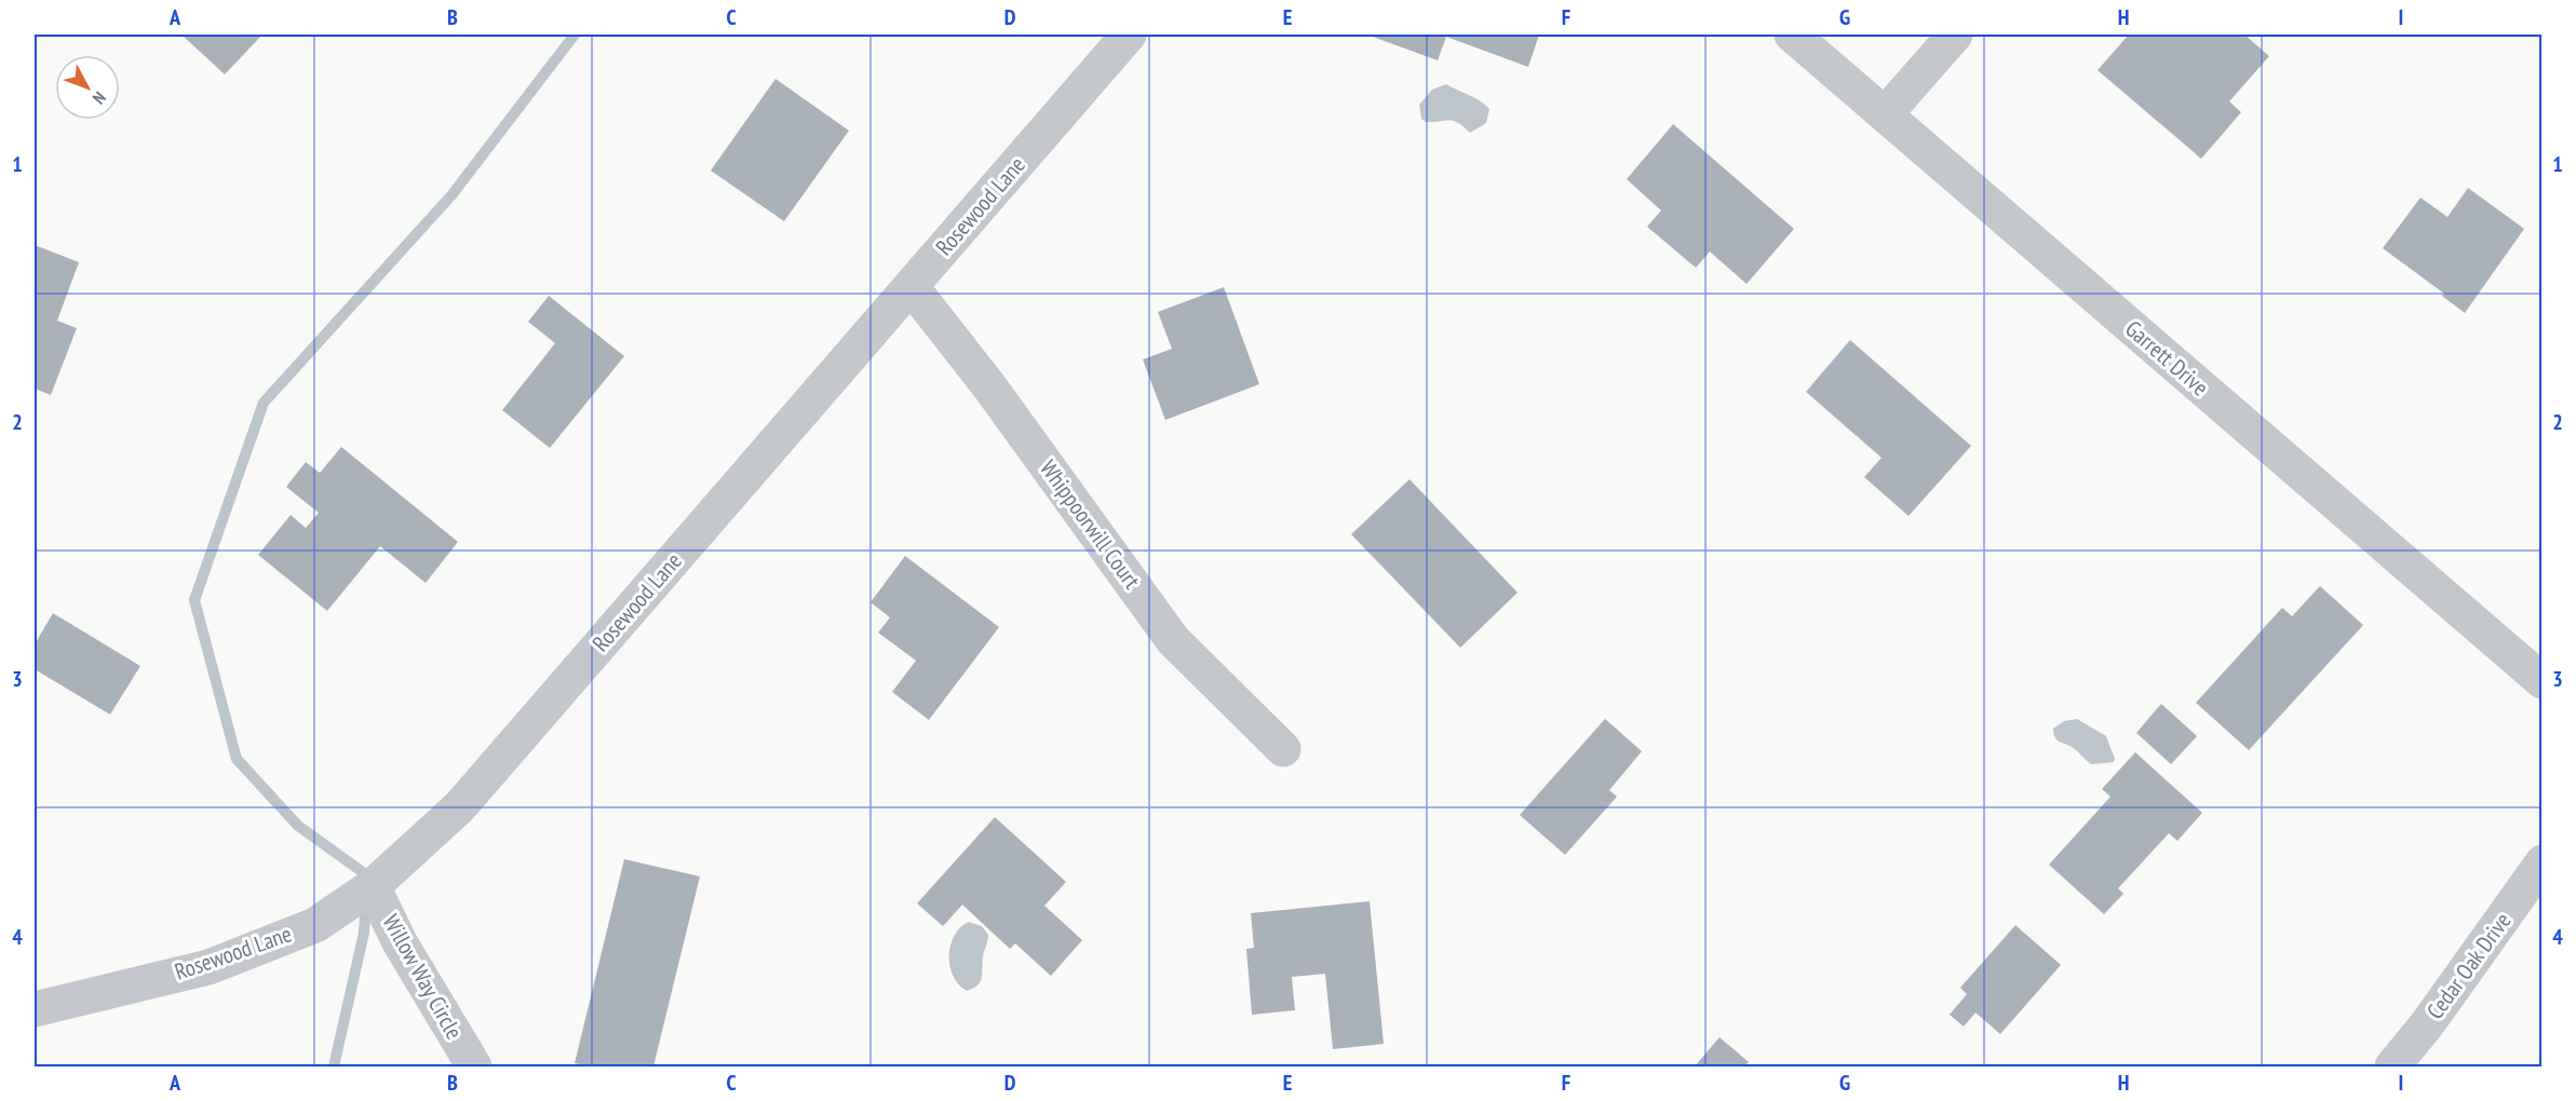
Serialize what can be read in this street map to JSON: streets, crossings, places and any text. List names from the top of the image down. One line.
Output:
{"streets":{"street":["Rosewood Lane","Garrett Drive","Whippoorwill Court","Cedar Oak Drive","Willow Way Circle"]},"crossings":[["Rosewood Lane","Whippoorwill Court"],["Rosewood Lane","Willow Way Circle"]],"north":"bottom right","grid":{"columns":["A","B","C","D","E","F","G","H","I"],"rows":["1","2","3","4"]}}
